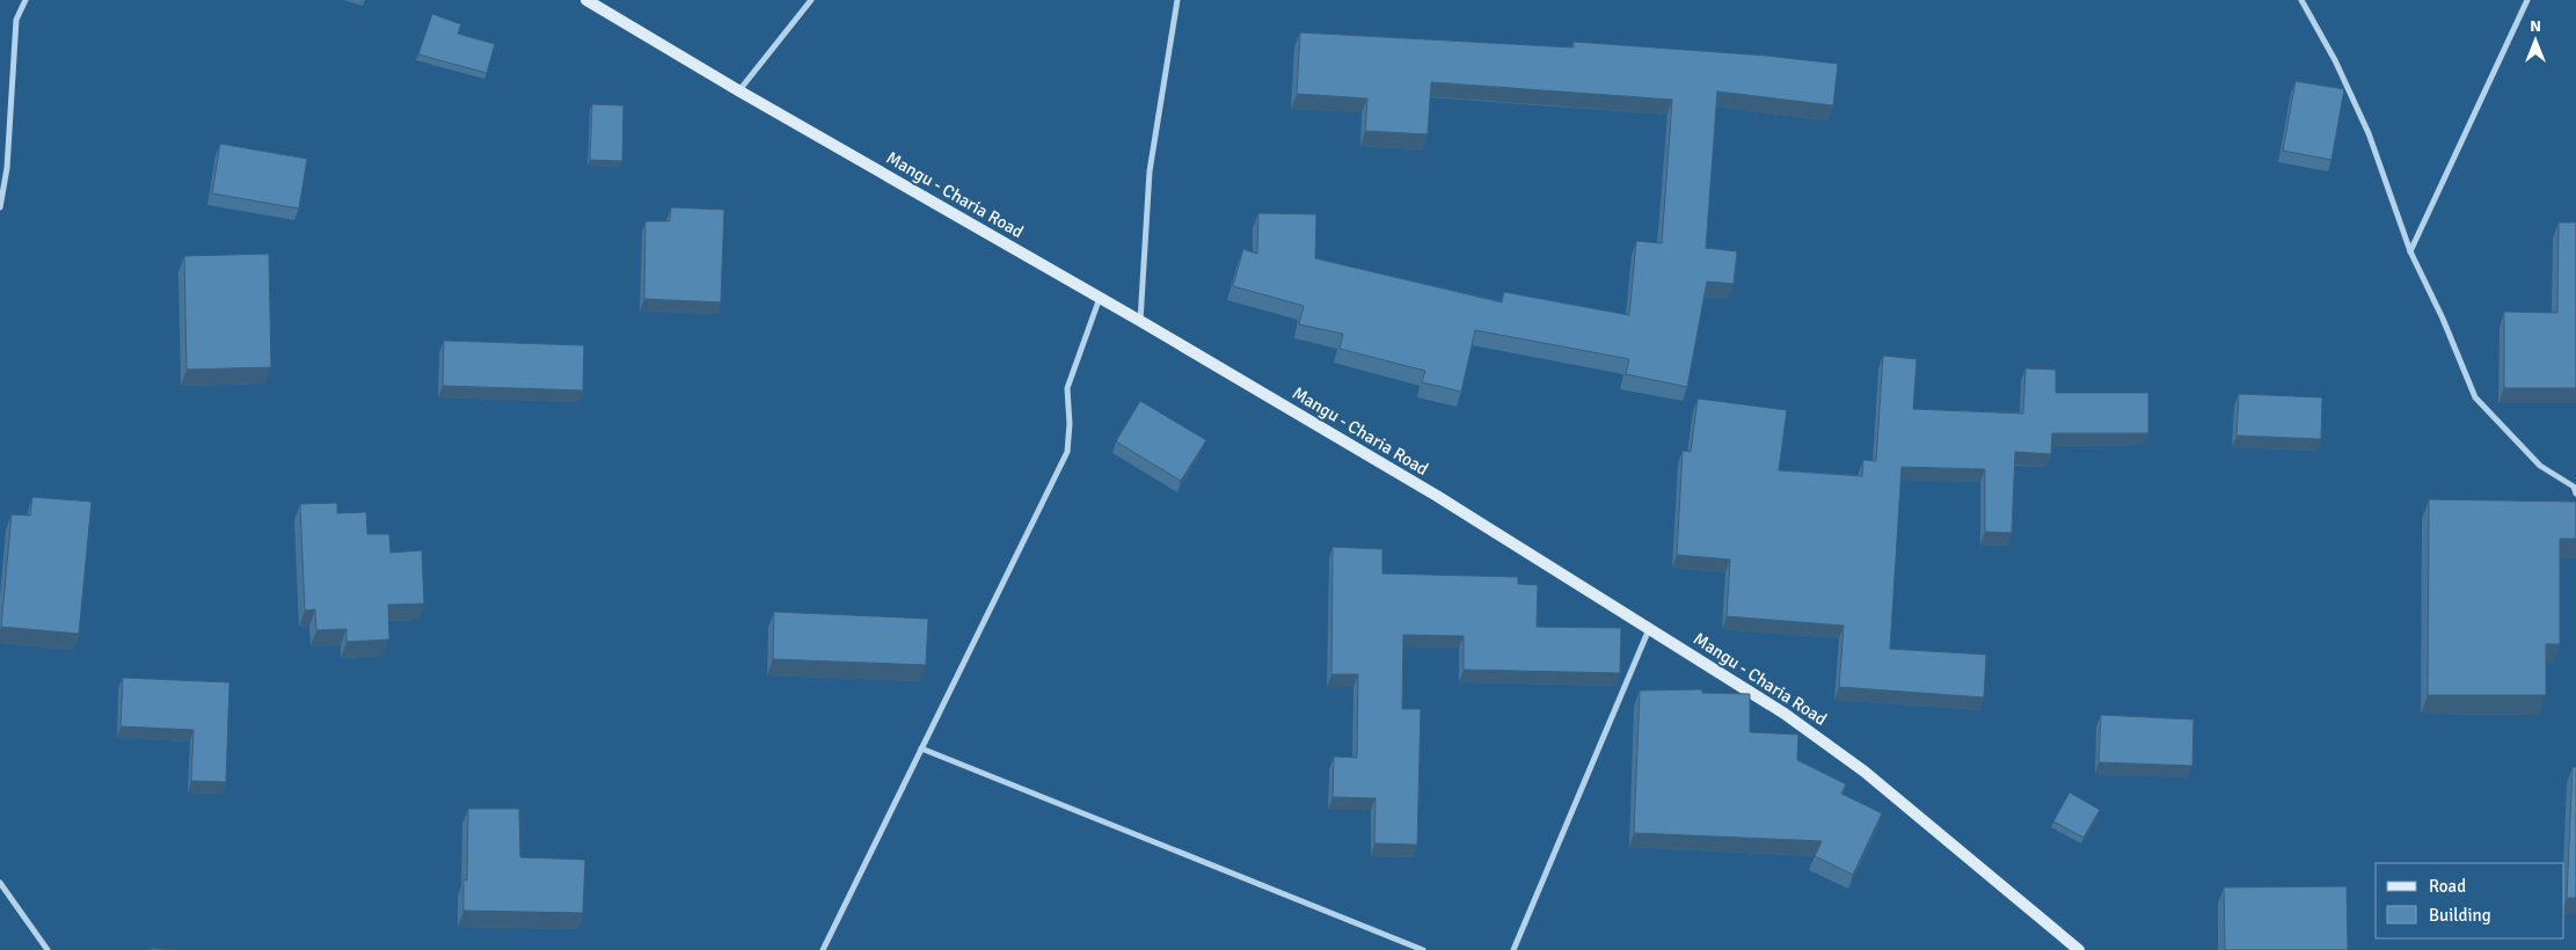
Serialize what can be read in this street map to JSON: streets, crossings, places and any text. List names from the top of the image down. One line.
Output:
{"streets":{"street":["Mangu - Charia Road"]},"legend":["Road","Building"],"north":"top"}
